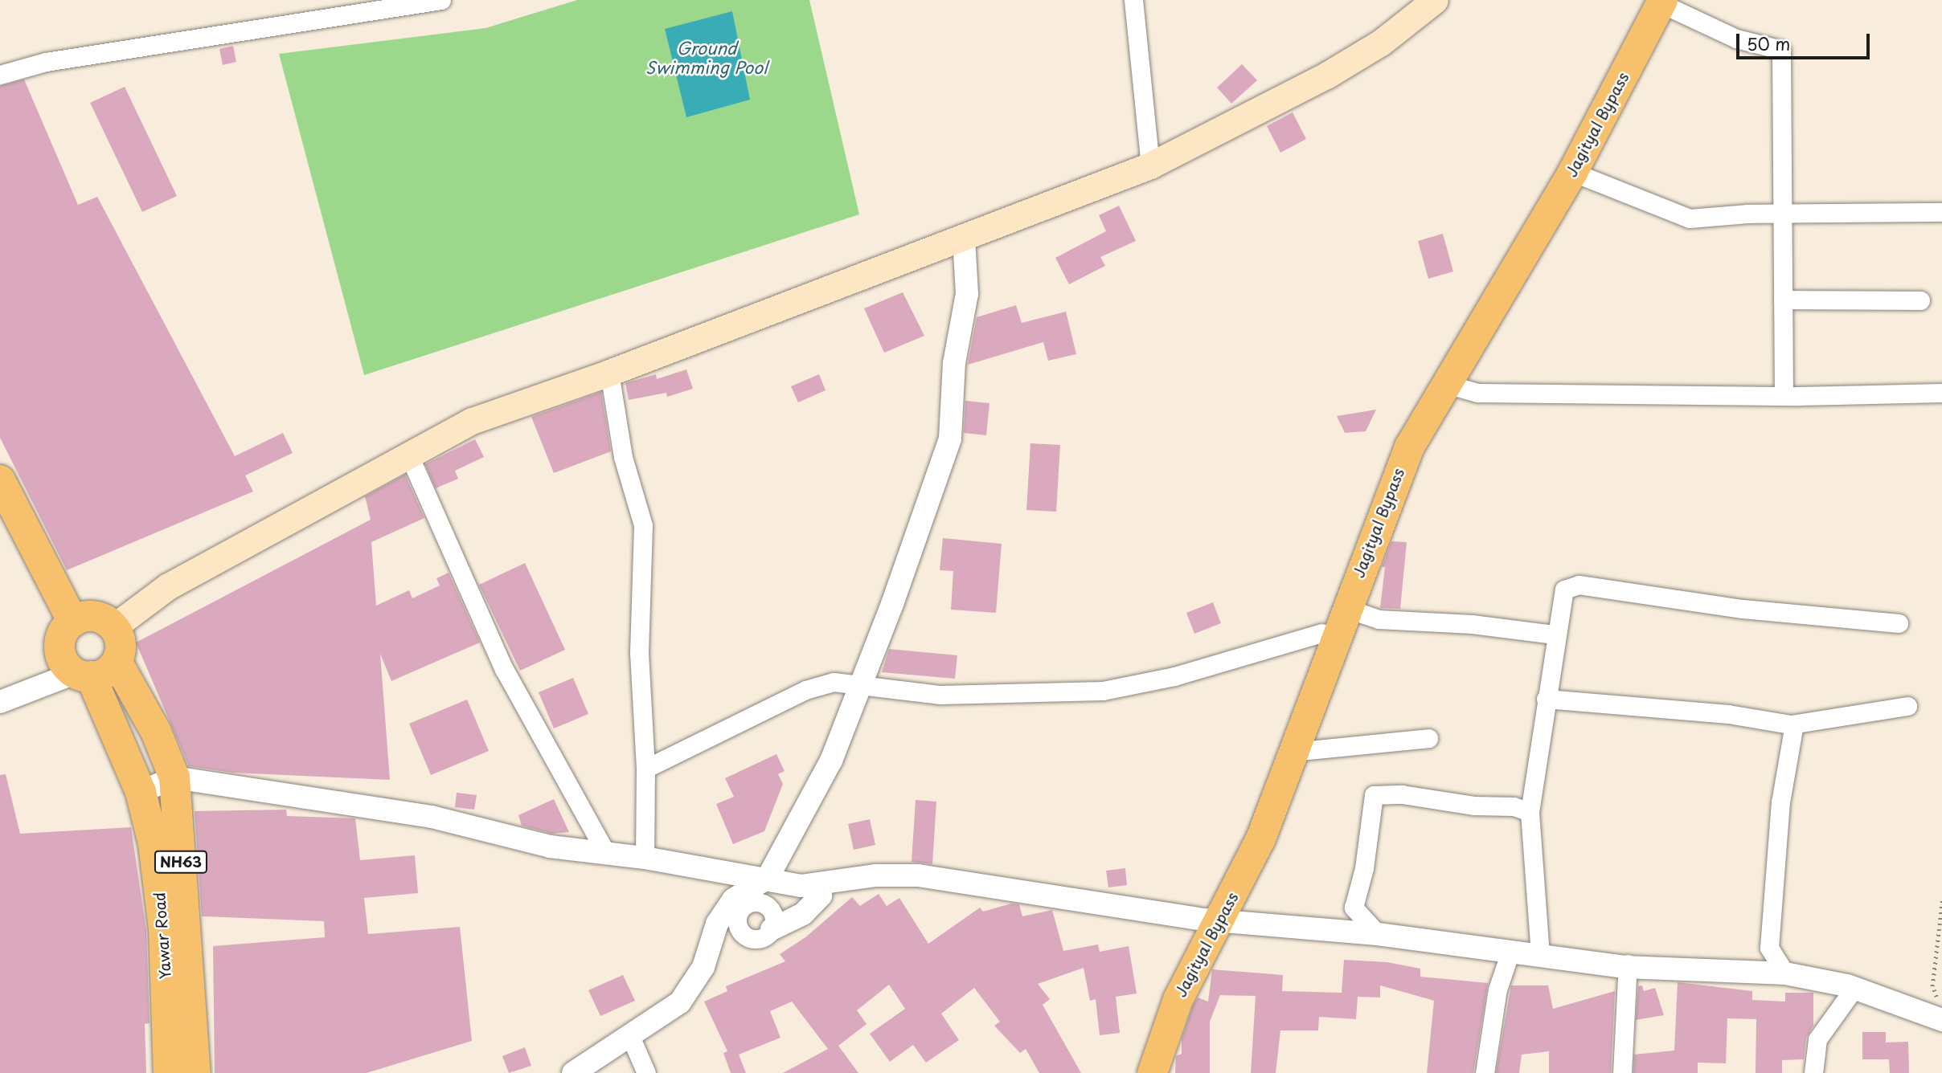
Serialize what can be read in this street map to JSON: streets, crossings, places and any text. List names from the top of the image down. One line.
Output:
{"streets":{"highway":["NH63","Yawar Road"],"main road":["Jagityal Bypass"]},"crossings":[["NH63","Yawar Road"]],"water":["Ground Swimming Pool"],"scale_bar":"50 m"}
